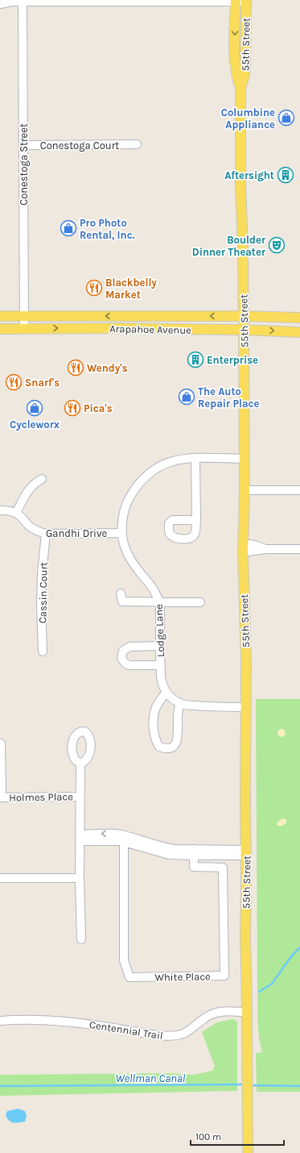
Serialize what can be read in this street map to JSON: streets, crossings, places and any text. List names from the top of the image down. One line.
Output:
{"streets":{"main road":["55th Street","Arapahoe Avenue"],"street":["Conestoga Court","Conestoga Street","Gandhi Drive","Cassin Court","Lodge Lane","Holmes Place","White Place","Centennial Trail"]},"crossings":[["55th Street","Arapahoe Avenue"],["55th Street","Lodge Lane"],["55th Street","Centennial Trail"],["Conestoga Court","Conestoga Street"],["Conestoga Street","Arapahoe Avenue"],["Gandhi Drive","Cassin Court"],["Gandhi Drive","Lodge Lane"]],"water":["Wellman Canal"],"places":{"shop":["Columbine Appliance","Pro Photo Rental, Inc.","The Auto Repair Place","Cycleworx"],"building":["Aftersight","Enterprise"],"theatre":["Boulder Dinner Theater"],"restaurant":["Blackbelly Market","Wendy's","Snarf's","Pica's"]},"scale_bar":"100 m"}
